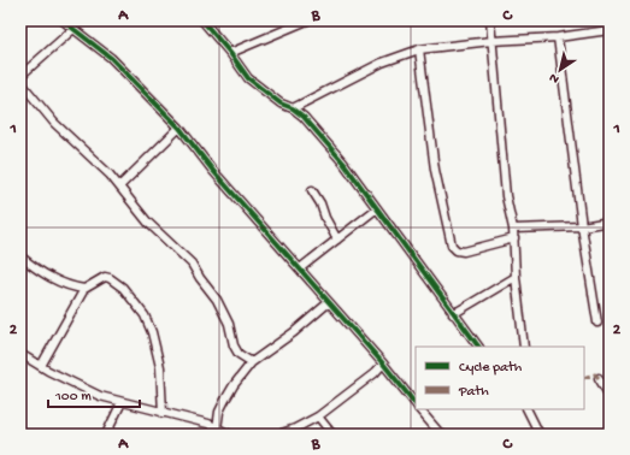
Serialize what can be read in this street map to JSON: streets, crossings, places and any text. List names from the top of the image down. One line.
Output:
{"legend":["Cycle path","Path"],"scale_bar":"100 m","north":"bottom left","grid":{"columns":["A","B","C"],"rows":["1","2"]}}
